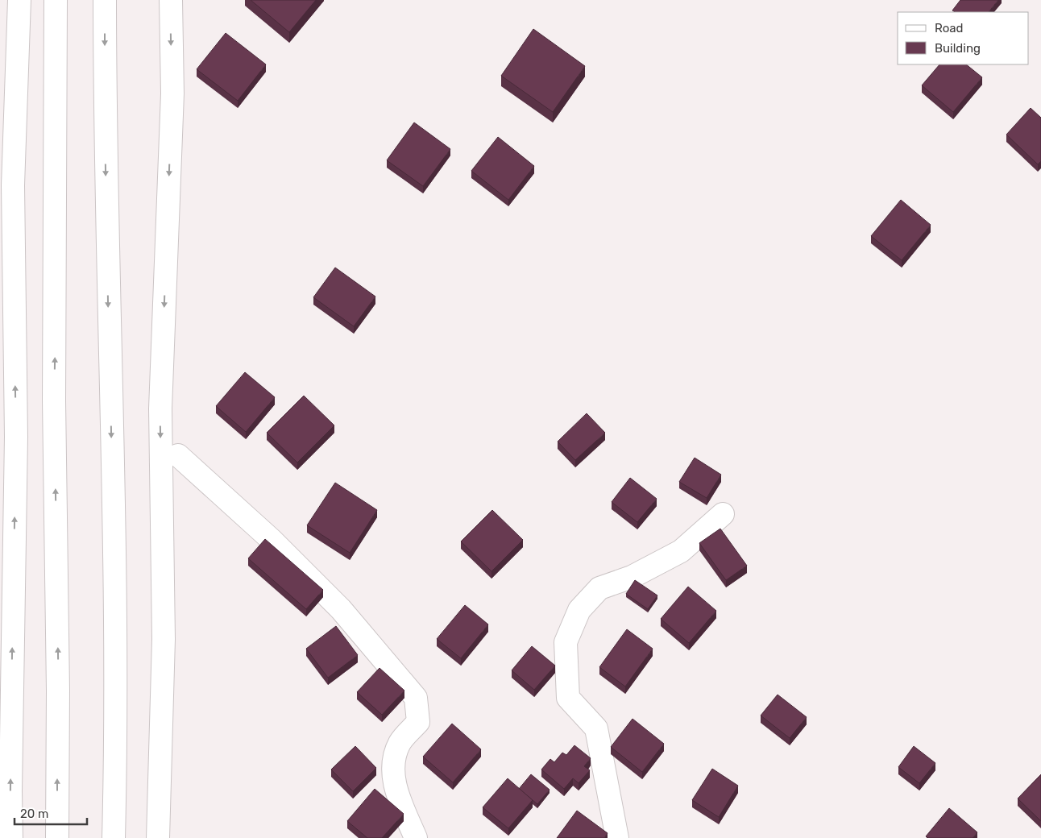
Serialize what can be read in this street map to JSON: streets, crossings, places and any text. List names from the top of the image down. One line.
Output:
{"legend":["Road","Building"],"scale_bar":"20 m"}
